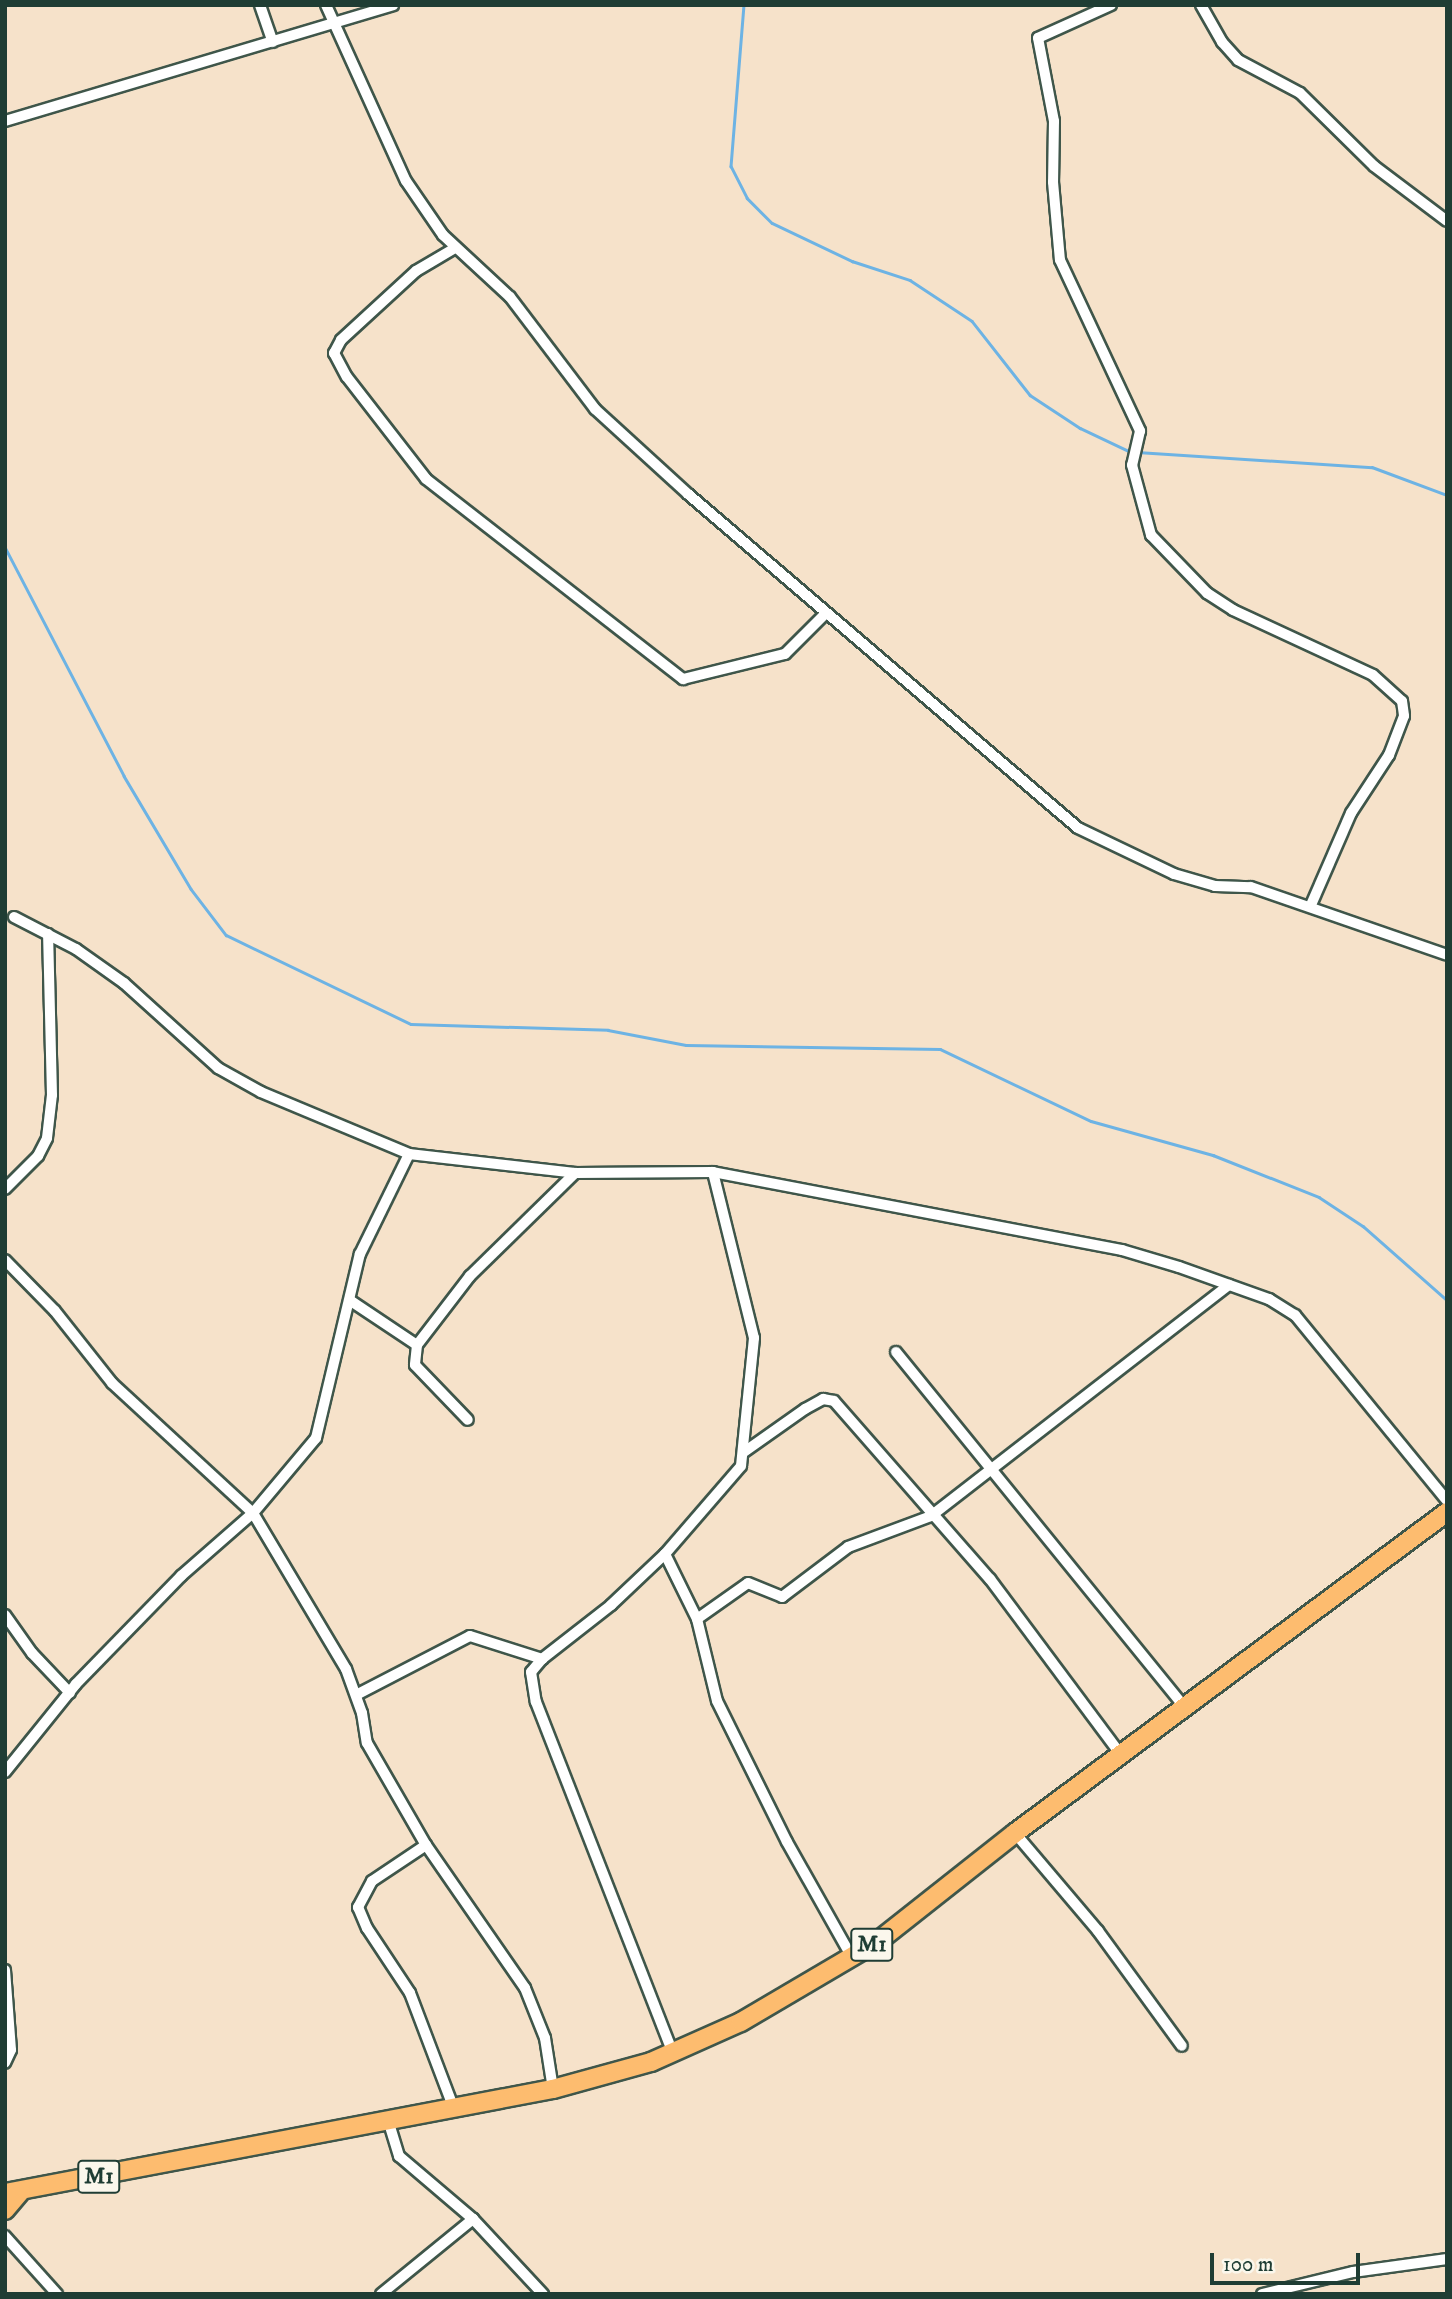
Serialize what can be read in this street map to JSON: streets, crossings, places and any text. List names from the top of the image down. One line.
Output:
{"streets":{"highway":["M1"]},"scale_bar":"100 m"}
